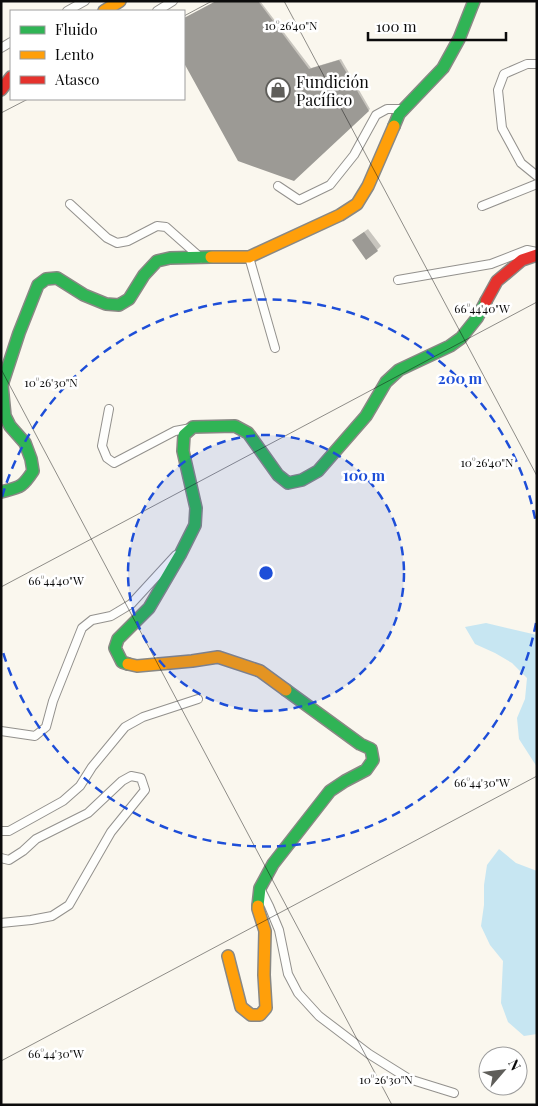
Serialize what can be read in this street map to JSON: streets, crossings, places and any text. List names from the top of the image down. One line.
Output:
{"places":{"shop":["Fundición Pacífico"]},"legend":["Fluido","Lento","Atasco"],"scale_bar":"100 m","north":"top right","coordinates":["10°26'40\"N","66°44'40\"W","10°26'30\"N","66°44'30\"W"],"rings":["200 m","100 m"]}
